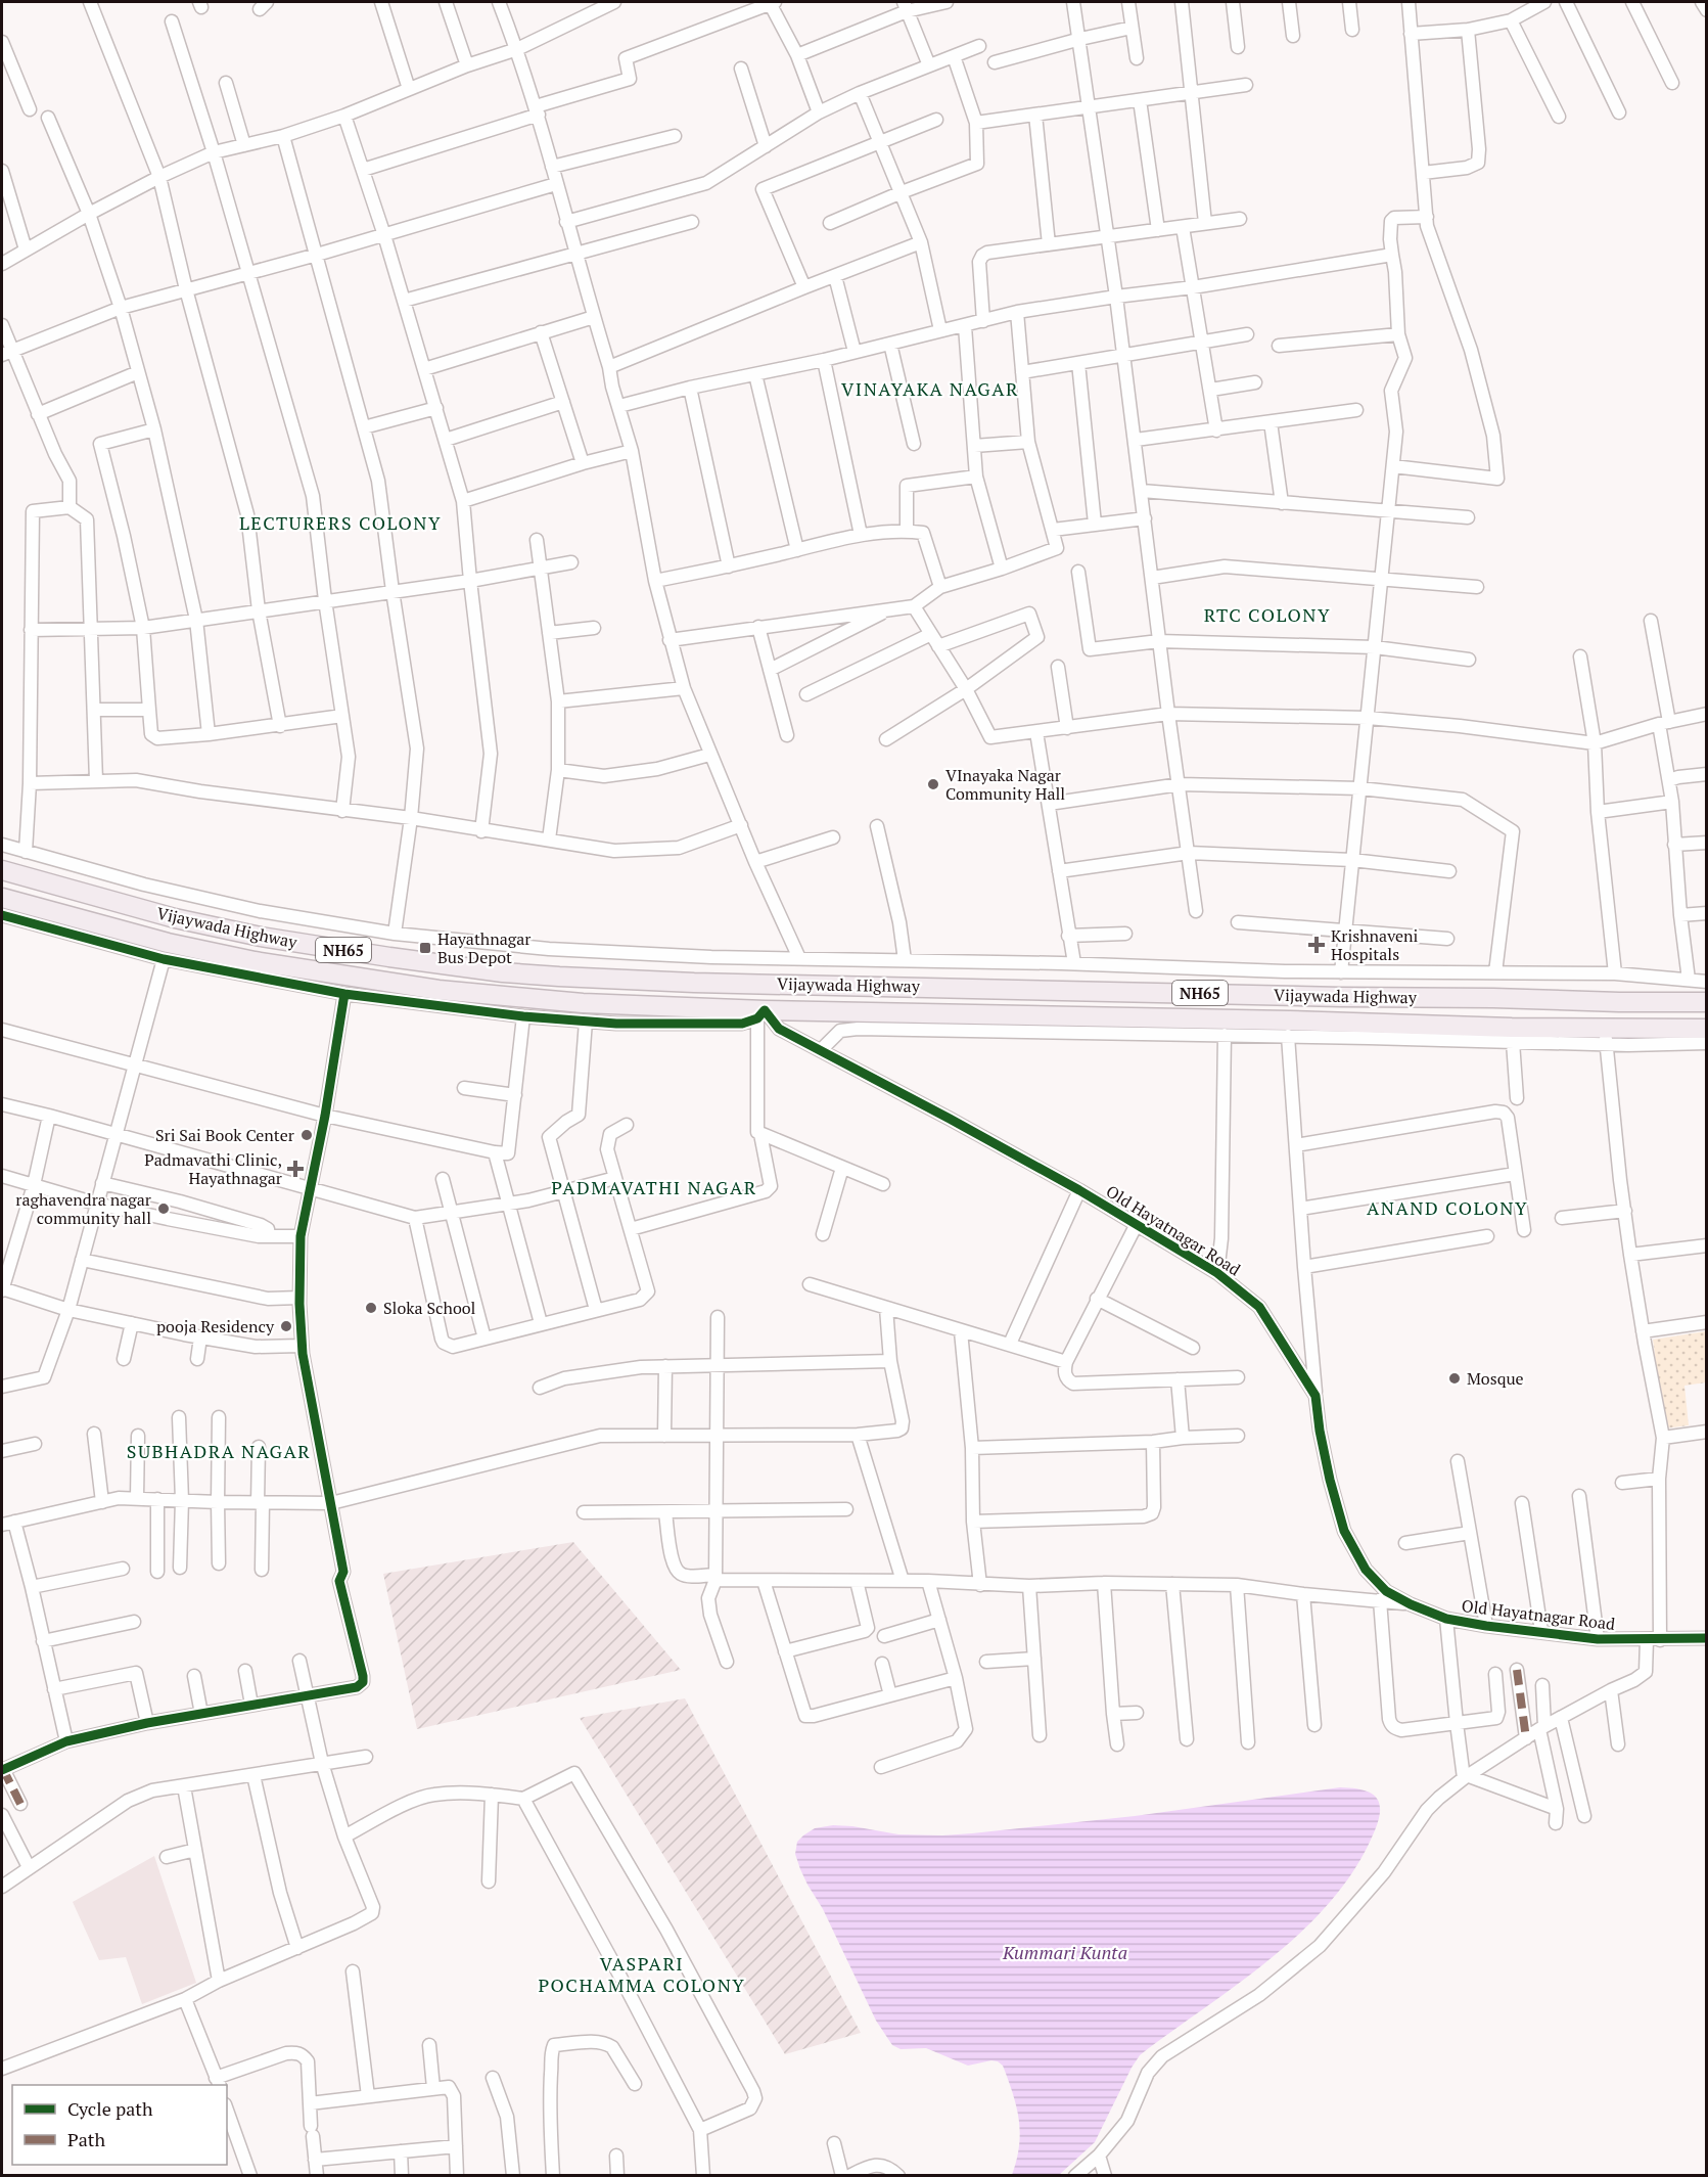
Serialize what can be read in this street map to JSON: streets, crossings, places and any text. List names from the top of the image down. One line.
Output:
{"streets":{"highway":["Vijaywada Highway","NH65"],"street":["Old Hayatnagar Road"]},"crossings":[["Vijaywada Highway","Old Hayatnagar Road"]],"districts":["VINAYAKA NAGAR","LECTURERS COLONY","RTC COLONY","PADMAVATHI NAGAR","ANAND COLONY","SUBHADRA NAGAR","VASPARI POCHAMMA COLONY"],"water":["Kummari Kunta"],"places":{"other":["VInayaka Nagar Community Hall","Sri Sai Book Center","raghavendra nagar community hall","Sloka School","pooja Residency","Mosque"],"health":["Krishnaveni Hospitals","Padmavathi Clinic, Hayathnagar"],"transit":["Hayathnagar Bus Depot"]},"legend":["Cycle path","Path"]}
